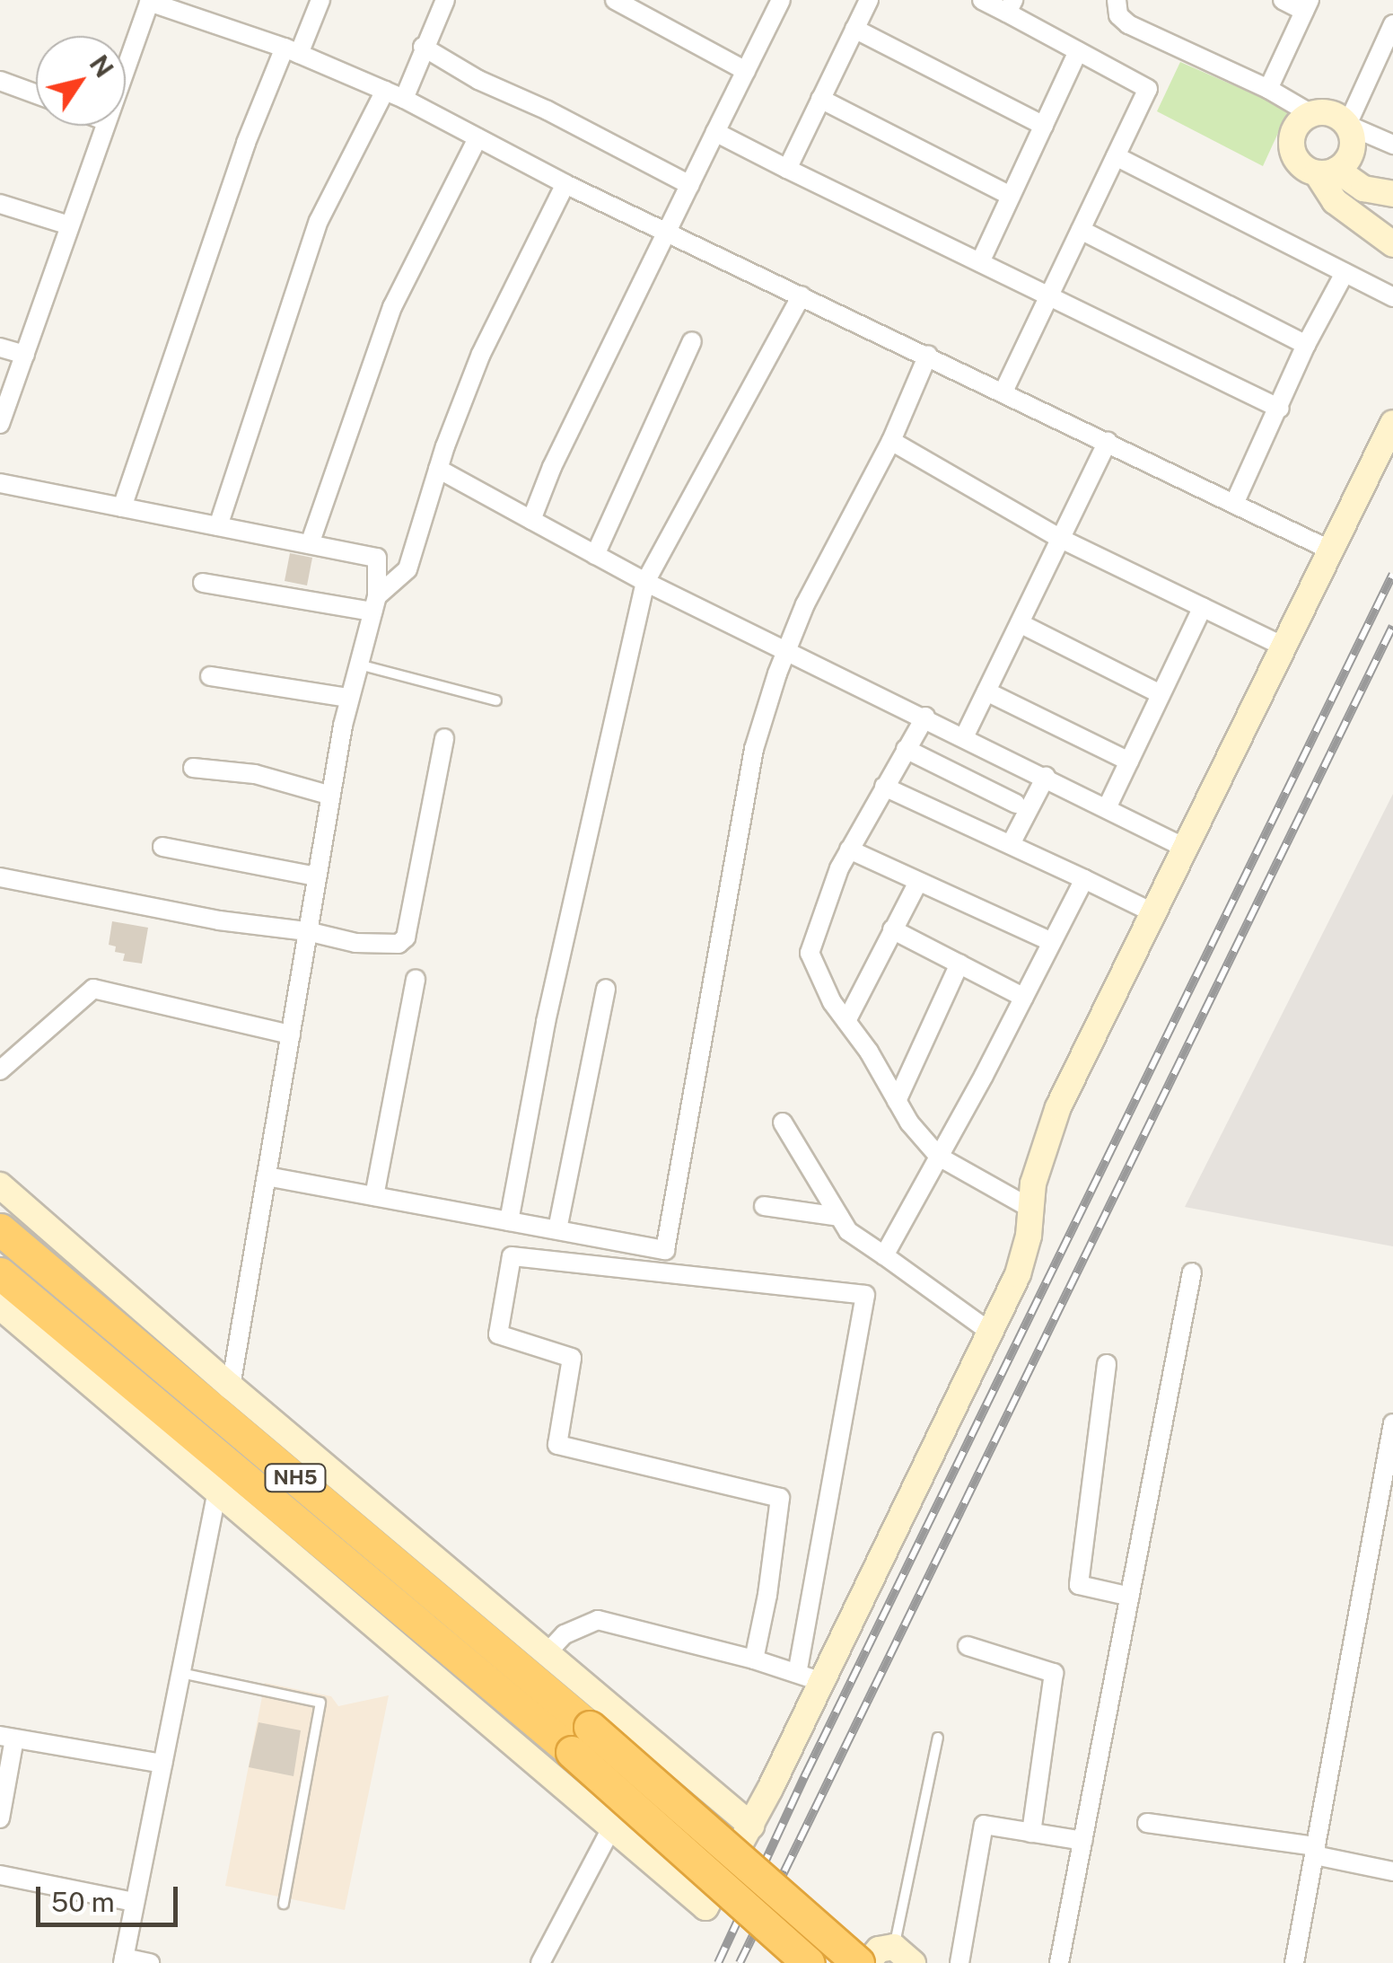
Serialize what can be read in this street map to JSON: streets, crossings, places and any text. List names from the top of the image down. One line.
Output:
{"streets":{"highway":["NH5"]},"scale_bar":"50 m","north":"top right"}
